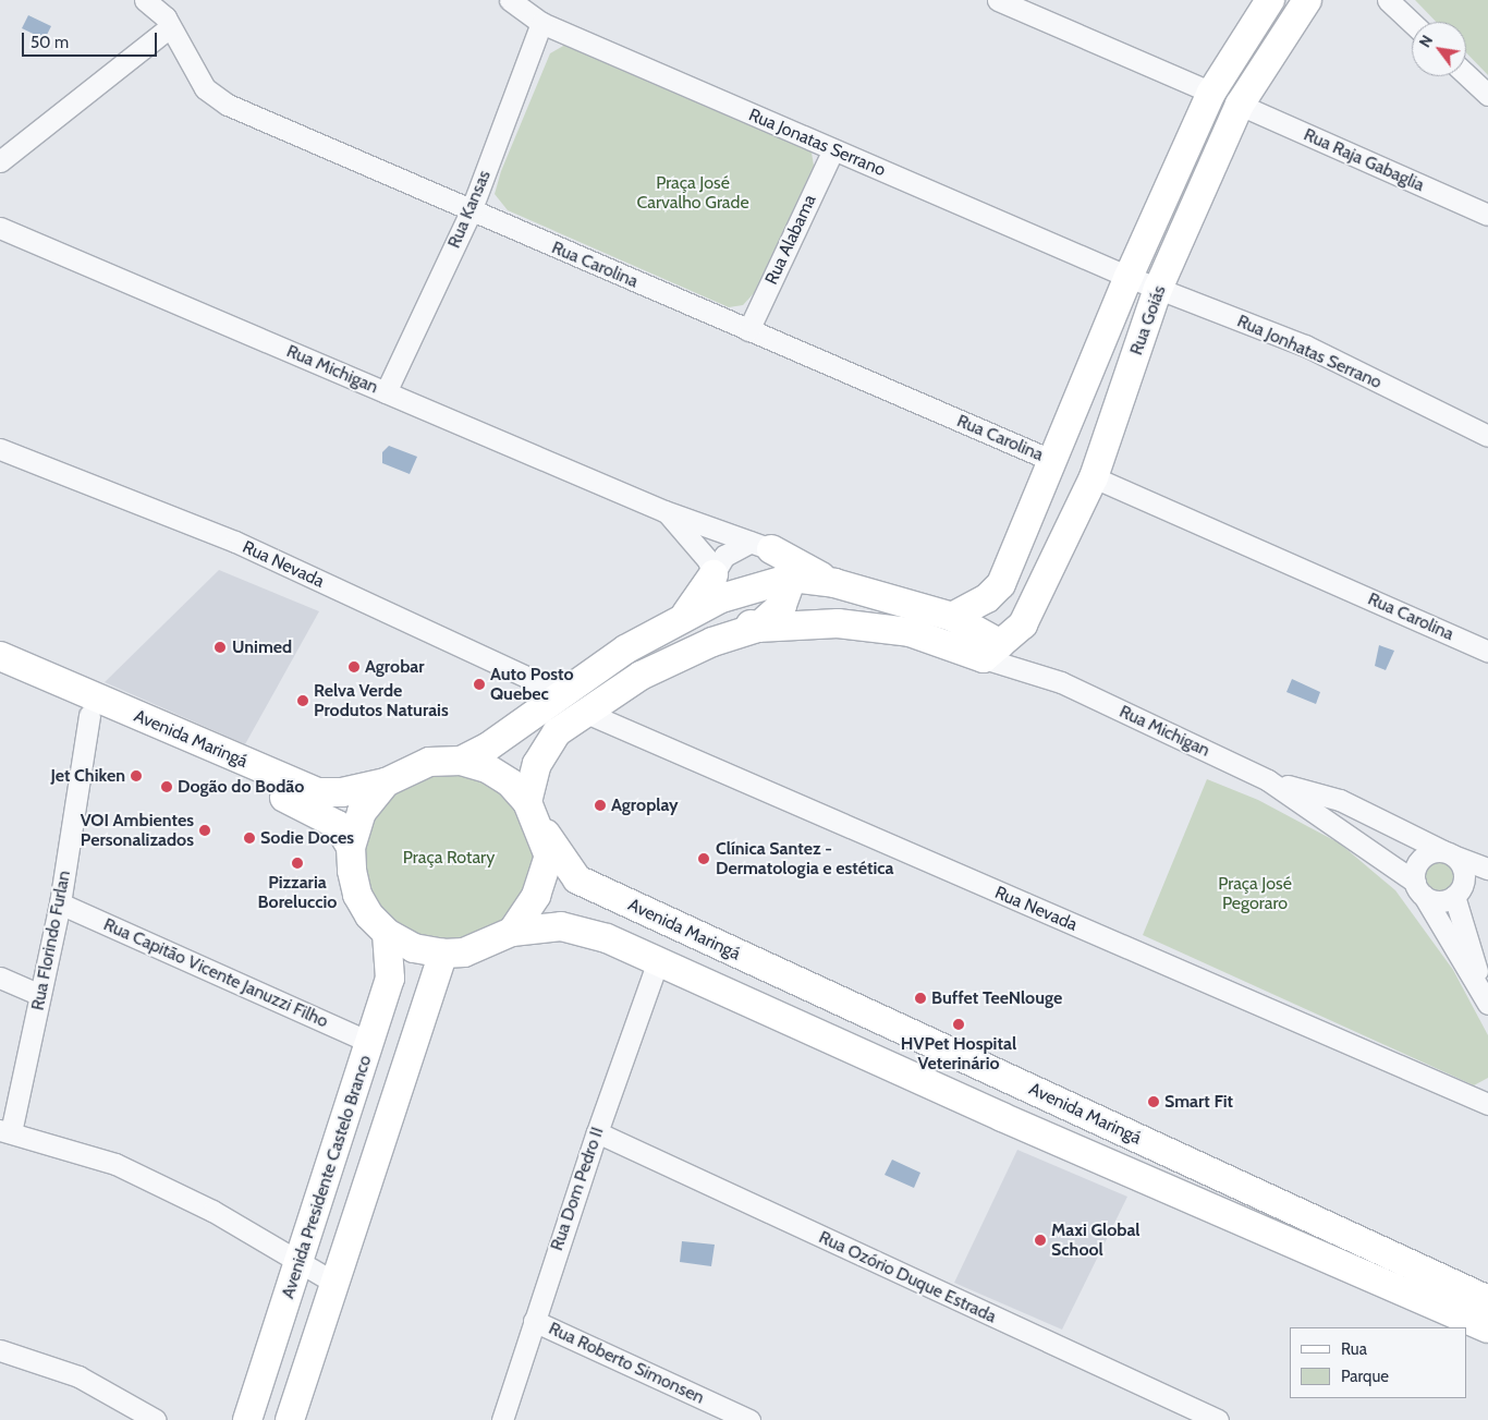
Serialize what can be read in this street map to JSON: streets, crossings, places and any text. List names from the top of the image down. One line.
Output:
{"streets":{"main road":["Rua Goiás","Avenida Maringá","Avenida Presidente Castelo Branco"],"street":["Rua Jonatas Serrano","Rua Raja Gabaglia","Rua Kansas","Rua Alabama","Rua Carolina","Rua Jonhatas Serrano","Rua Michigan","Rua Nevada","Rua Florindo Furlan","Rua Capitão Vicente Januzzi Filho","Rua Dom Pedro II","Rua Ozório Duque Estrada","Rua Roberto Simonsen"]},"crossings":[["Rua Jonatas Serrano","Rua Kansas"],["Rua Jonatas Serrano","Rua Alabama"],["Rua Jonatas Serrano","Rua Goiás"],["Rua Jonatas Serrano","Rua Jonhatas Serrano"],["Rua Raja Gabaglia","Rua Goiás"],["Rua Kansas","Rua Carolina"],["Rua Kansas","Rua Michigan"],["Rua Alabama","Rua Carolina"],["Rua Carolina","Rua Goiás"],["Rua Goiás","Rua Jonhatas Serrano"],["Rua Goiás","Rua Michigan"],["Avenida Maringá","Rua Florindo Furlan"],["Avenida Maringá","Avenida Presidente Castelo Branco"],["Avenida Maringá","Rua Dom Pedro II"],["Rua Florindo Furlan","Rua Capitão Vicente Januzzi Filho"],["Rua Capitão Vicente Januzzi Filho","Avenida Presidente Castelo Branco"],["Rua Dom Pedro II","Rua Ozório Duque Estrada"],["Rua Dom Pedro II","Rua Roberto Simonsen"]],"parks":["Praça José Carvalho Grade","Praça Rotary","Praça José Pegoraro"],"places":["Unimed","Agrobar","Auto Posto Quebec","Relva Verde Produtos Naturais","Jet Chiken","Dogão do Bodão","Agroplay","VOI Ambientes Personalizados","Sodie Doces","Clínica Santez - Dermatologia e estética","Pizzaria Boreluccio","Buffet TeeNlouge","HVPet Hospital Veterinário","Smart Fit","Maxi Global School"],"legend":["Rua","Parque"],"scale_bar":"50 m","north":"top left"}
